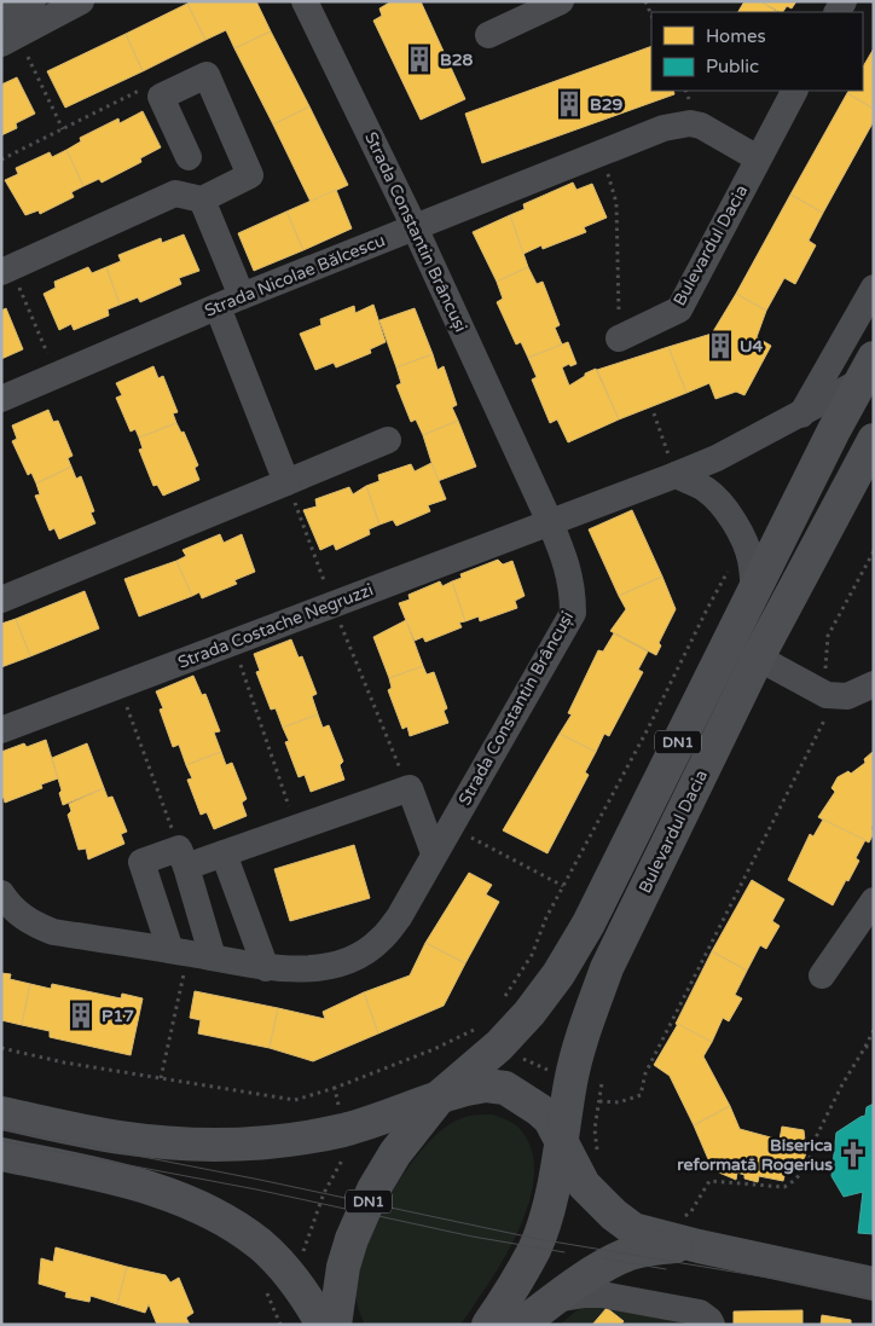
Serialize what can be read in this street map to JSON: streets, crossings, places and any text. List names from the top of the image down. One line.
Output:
{"streets":{"main road":["Bulevardul Dacia","DN1"],"street":["Strada Constantin Brâncuși","Strada Nicolae Bălcescu","Strada Costache Negruzzi"]},"crossings":[["Strada Constantin Brâncuși","Bulevardul Dacia"],["Strada Constantin Brâncuși","Strada Nicolae Bălcescu"],["Strada Constantin Brâncuși","Strada Costache Negruzzi"],["Bulevardul Dacia","Strada Nicolae Bălcescu"],["Bulevardul Dacia","Strada Costache Negruzzi"]],"places":{"building":["B28","B29","U4","P17"],"church":["Biserica reformată Rogerius"]},"legend":["Homes","Public"]}
